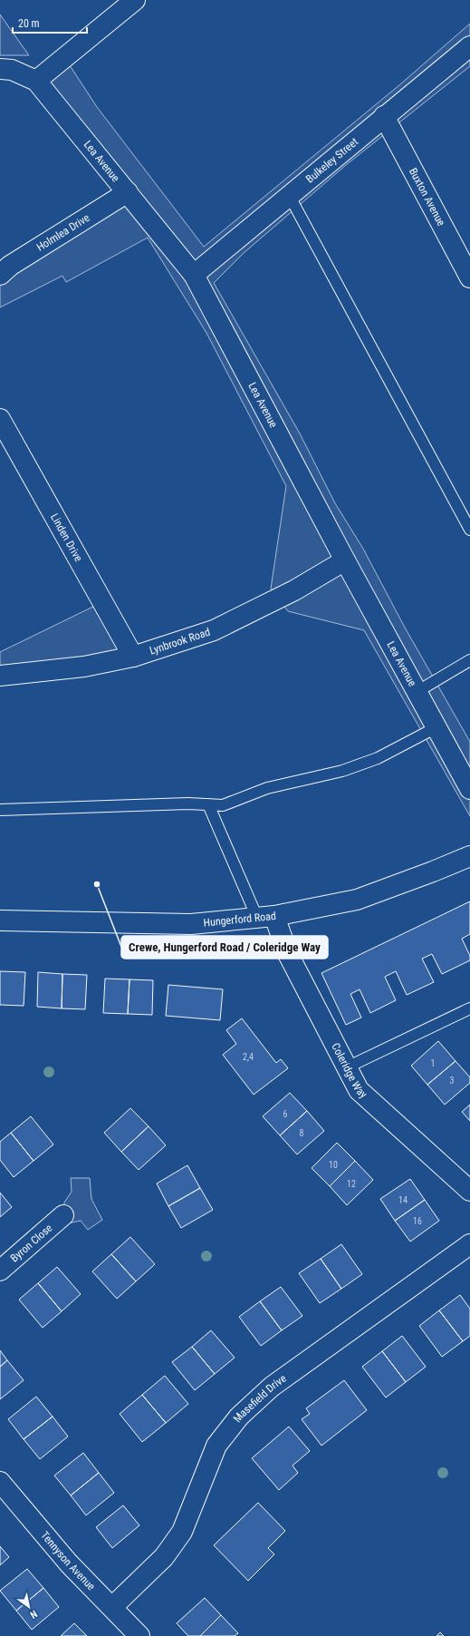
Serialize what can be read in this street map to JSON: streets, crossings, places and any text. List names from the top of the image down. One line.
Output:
{"streets":{"street":["Bulkeley Street","Lea Avenue","Buxton Avenue","Holmlea Drive","Linden Drive","Lynbrook Road","Hungerford Road","Coleridge Way","Byron Close","Masefield Drive","Tennyson Avenue"]},"crossings":[["Bulkeley Street","Lea Avenue"],["Bulkeley Street","Buxton Avenue"],["Lea Avenue","Holmlea Drive"],["Lea Avenue","Lynbrook Road"],["Linden Drive","Lynbrook Road"],["Hungerford Road","Coleridge Way"],["Masefield Drive","Tennyson Avenue"]],"places":["Crewe, Hungerford Road / Coleridge Way"],"house_numbers":["2,4","1","3","6","8","10","12","14","16"],"scale_bar":"20 m","north":"bottom right"}
